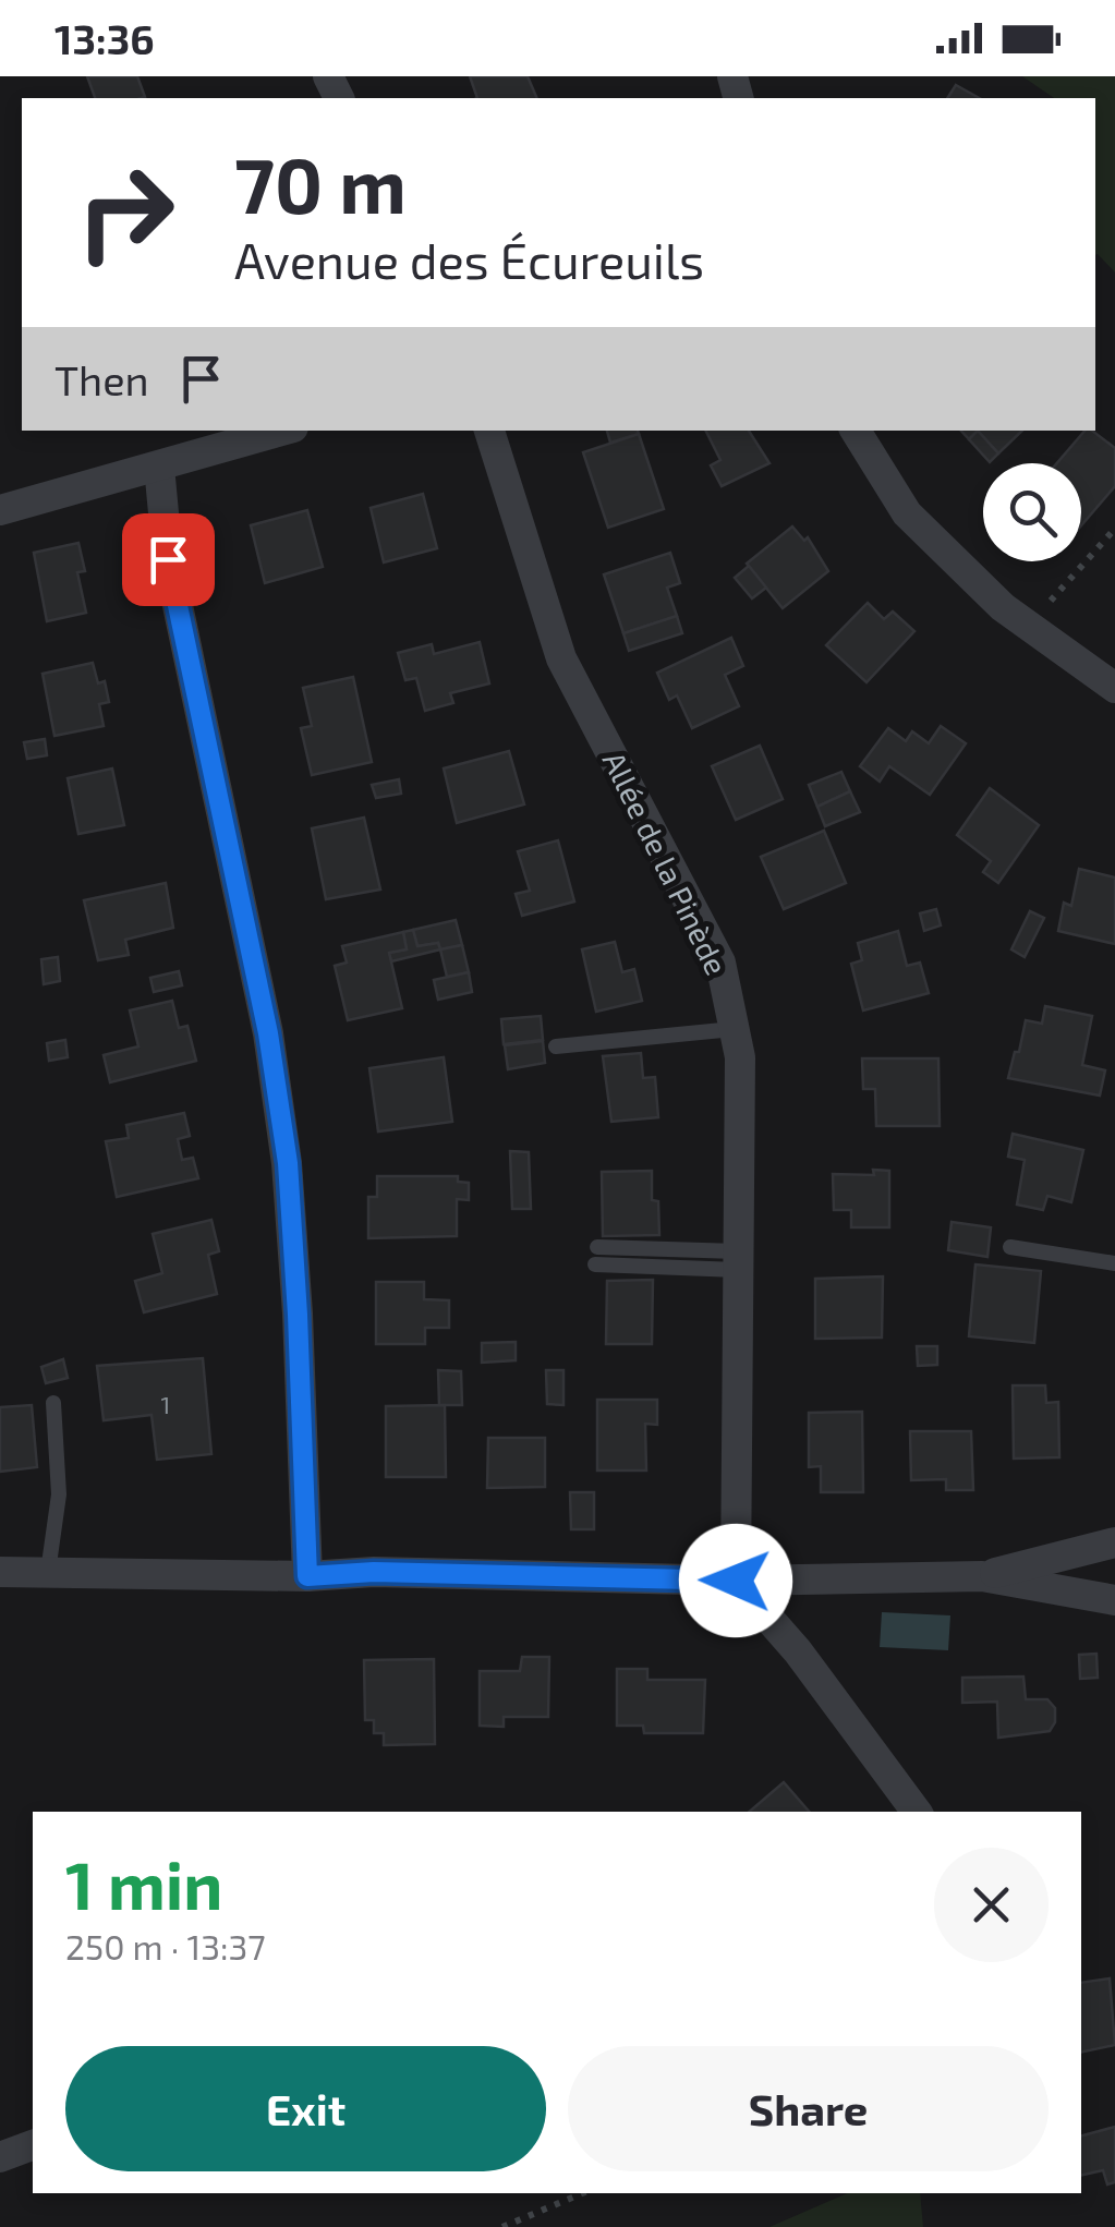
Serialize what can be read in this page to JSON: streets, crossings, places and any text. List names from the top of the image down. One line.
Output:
{"streets":{"street":["Allée de la Pinède"]},"house_numbers":["1"],"page":{"status":"13:36","turn":["70 m","Avenue des Écureuils"],"then":"Then","heading":["1 min","250 m · 13:37"],"buttons":["Exit","Share"]}}
